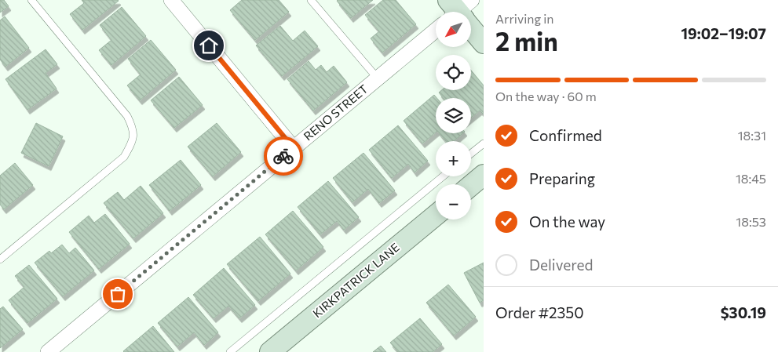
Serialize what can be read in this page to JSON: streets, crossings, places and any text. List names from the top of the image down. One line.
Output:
{"streets":{"street":["RENO STREET","KIRKPATRICK LANE"]},"north":"bottom left","page":{"heading":["2 min","Arriving in","19:02–19:07"],"panel":["Order #2350","$30.19"],"map_buttons":["+","−"],"bar":"On the way · 60 m","list":[["Confirmed","18:31"],["Preparing","18:45"],["On the way","18:53"],"Delivered"]}}
